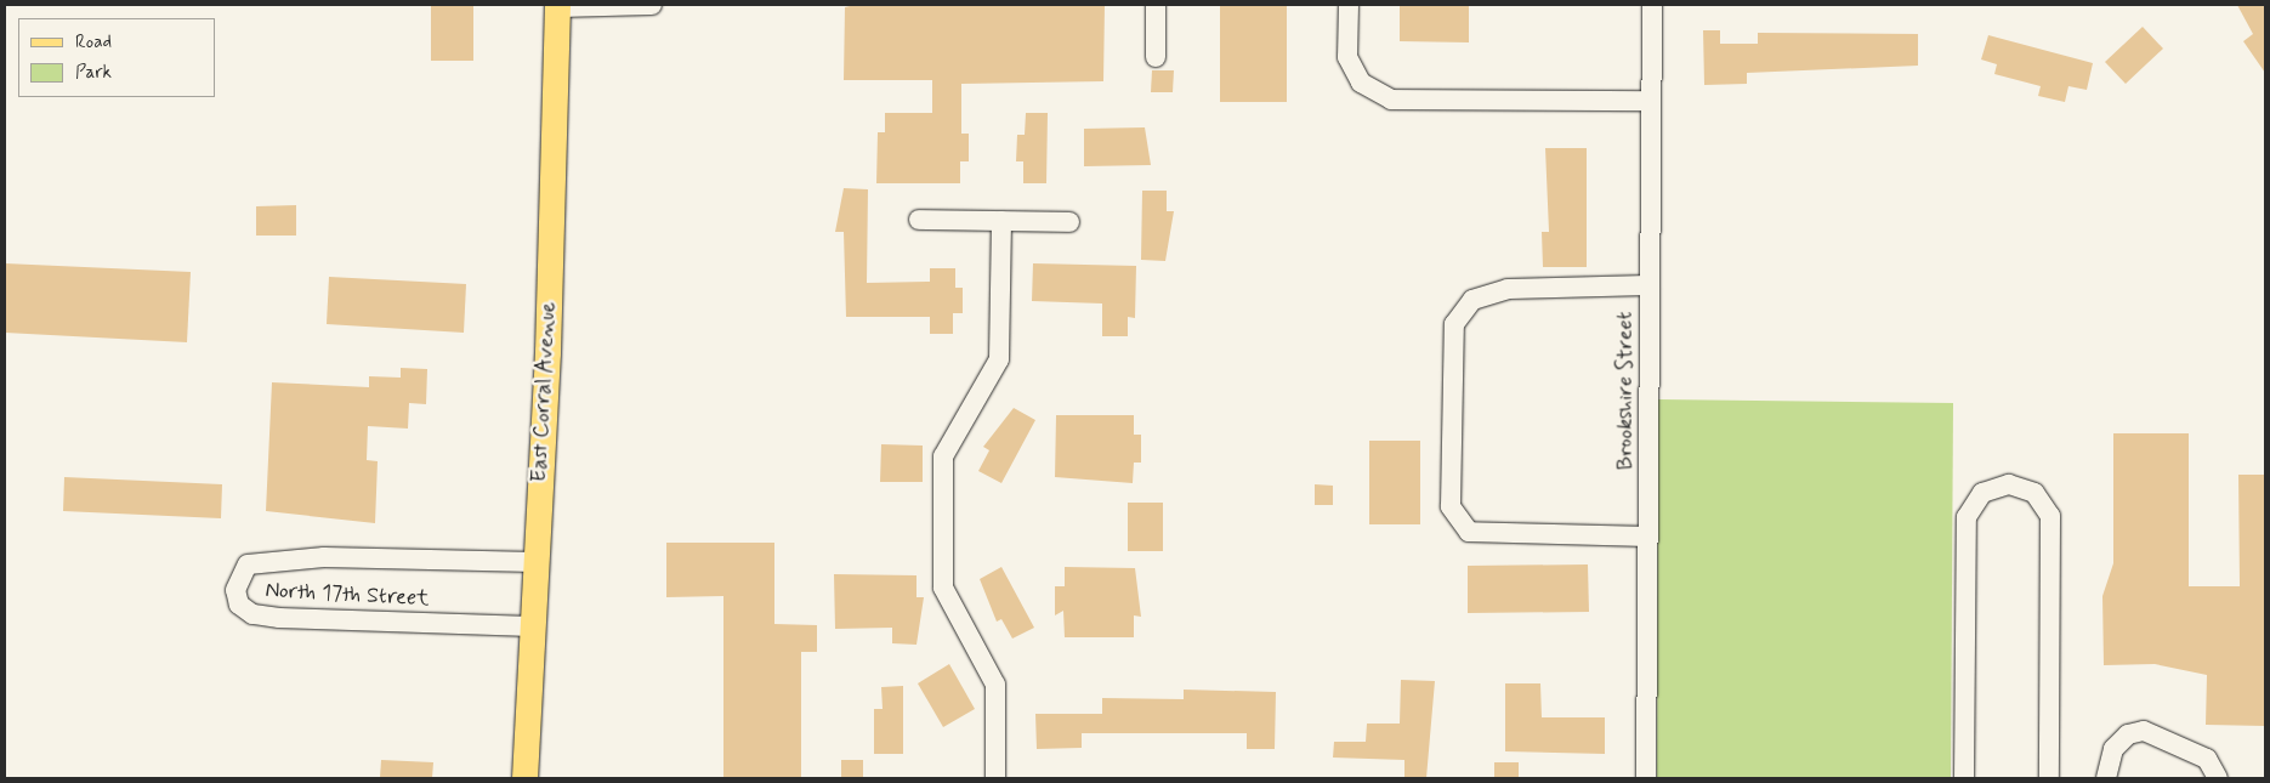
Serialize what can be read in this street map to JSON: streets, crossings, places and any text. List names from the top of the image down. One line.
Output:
{"streets":{"main road":["East Corral Avenue"],"street":["Brookshire Street","North 17th Street"]},"crossings":[["East Corral Avenue","North 17th Street"]],"legend":["Road","Park"]}
